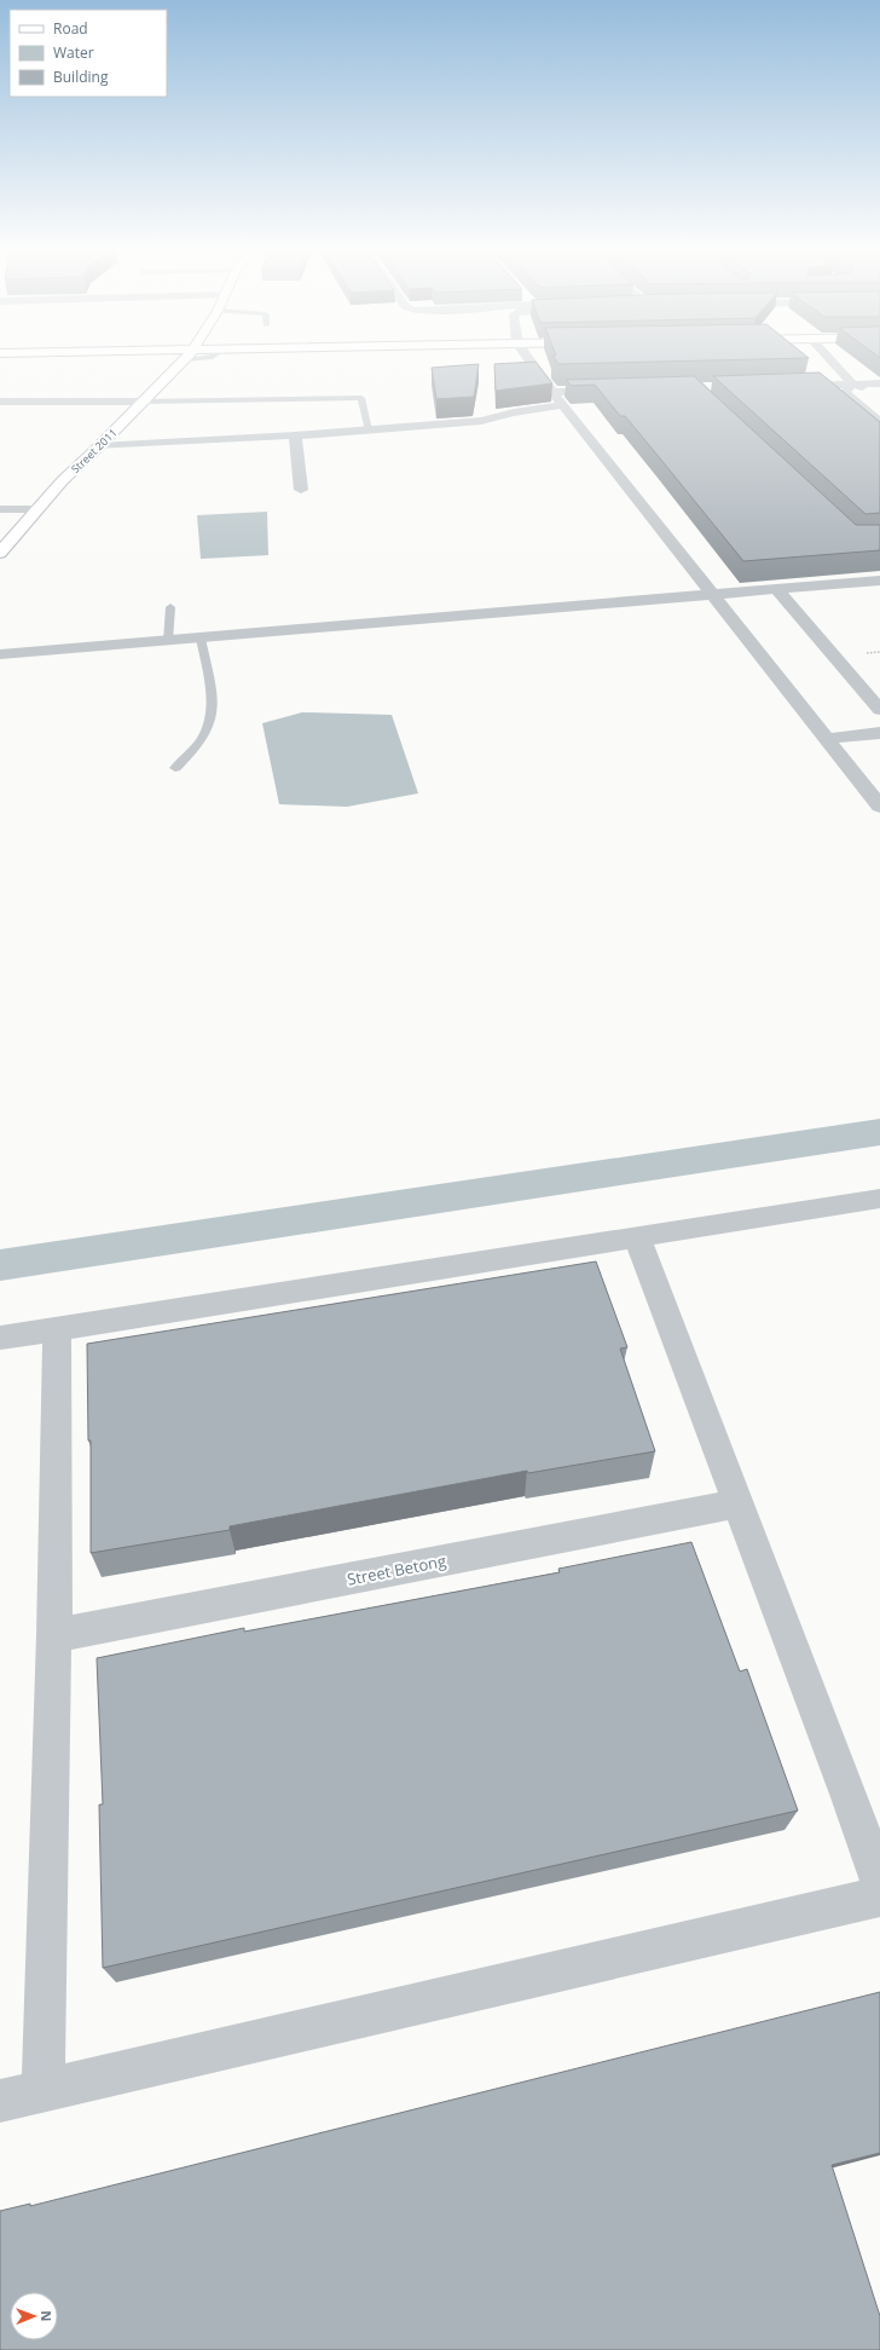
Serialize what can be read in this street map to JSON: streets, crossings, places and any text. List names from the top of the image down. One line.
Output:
{"streets":{"main road":["Street 2011"],"street":["Street Betong"]},"legend":["Road","Water","Building"],"north":"right"}
